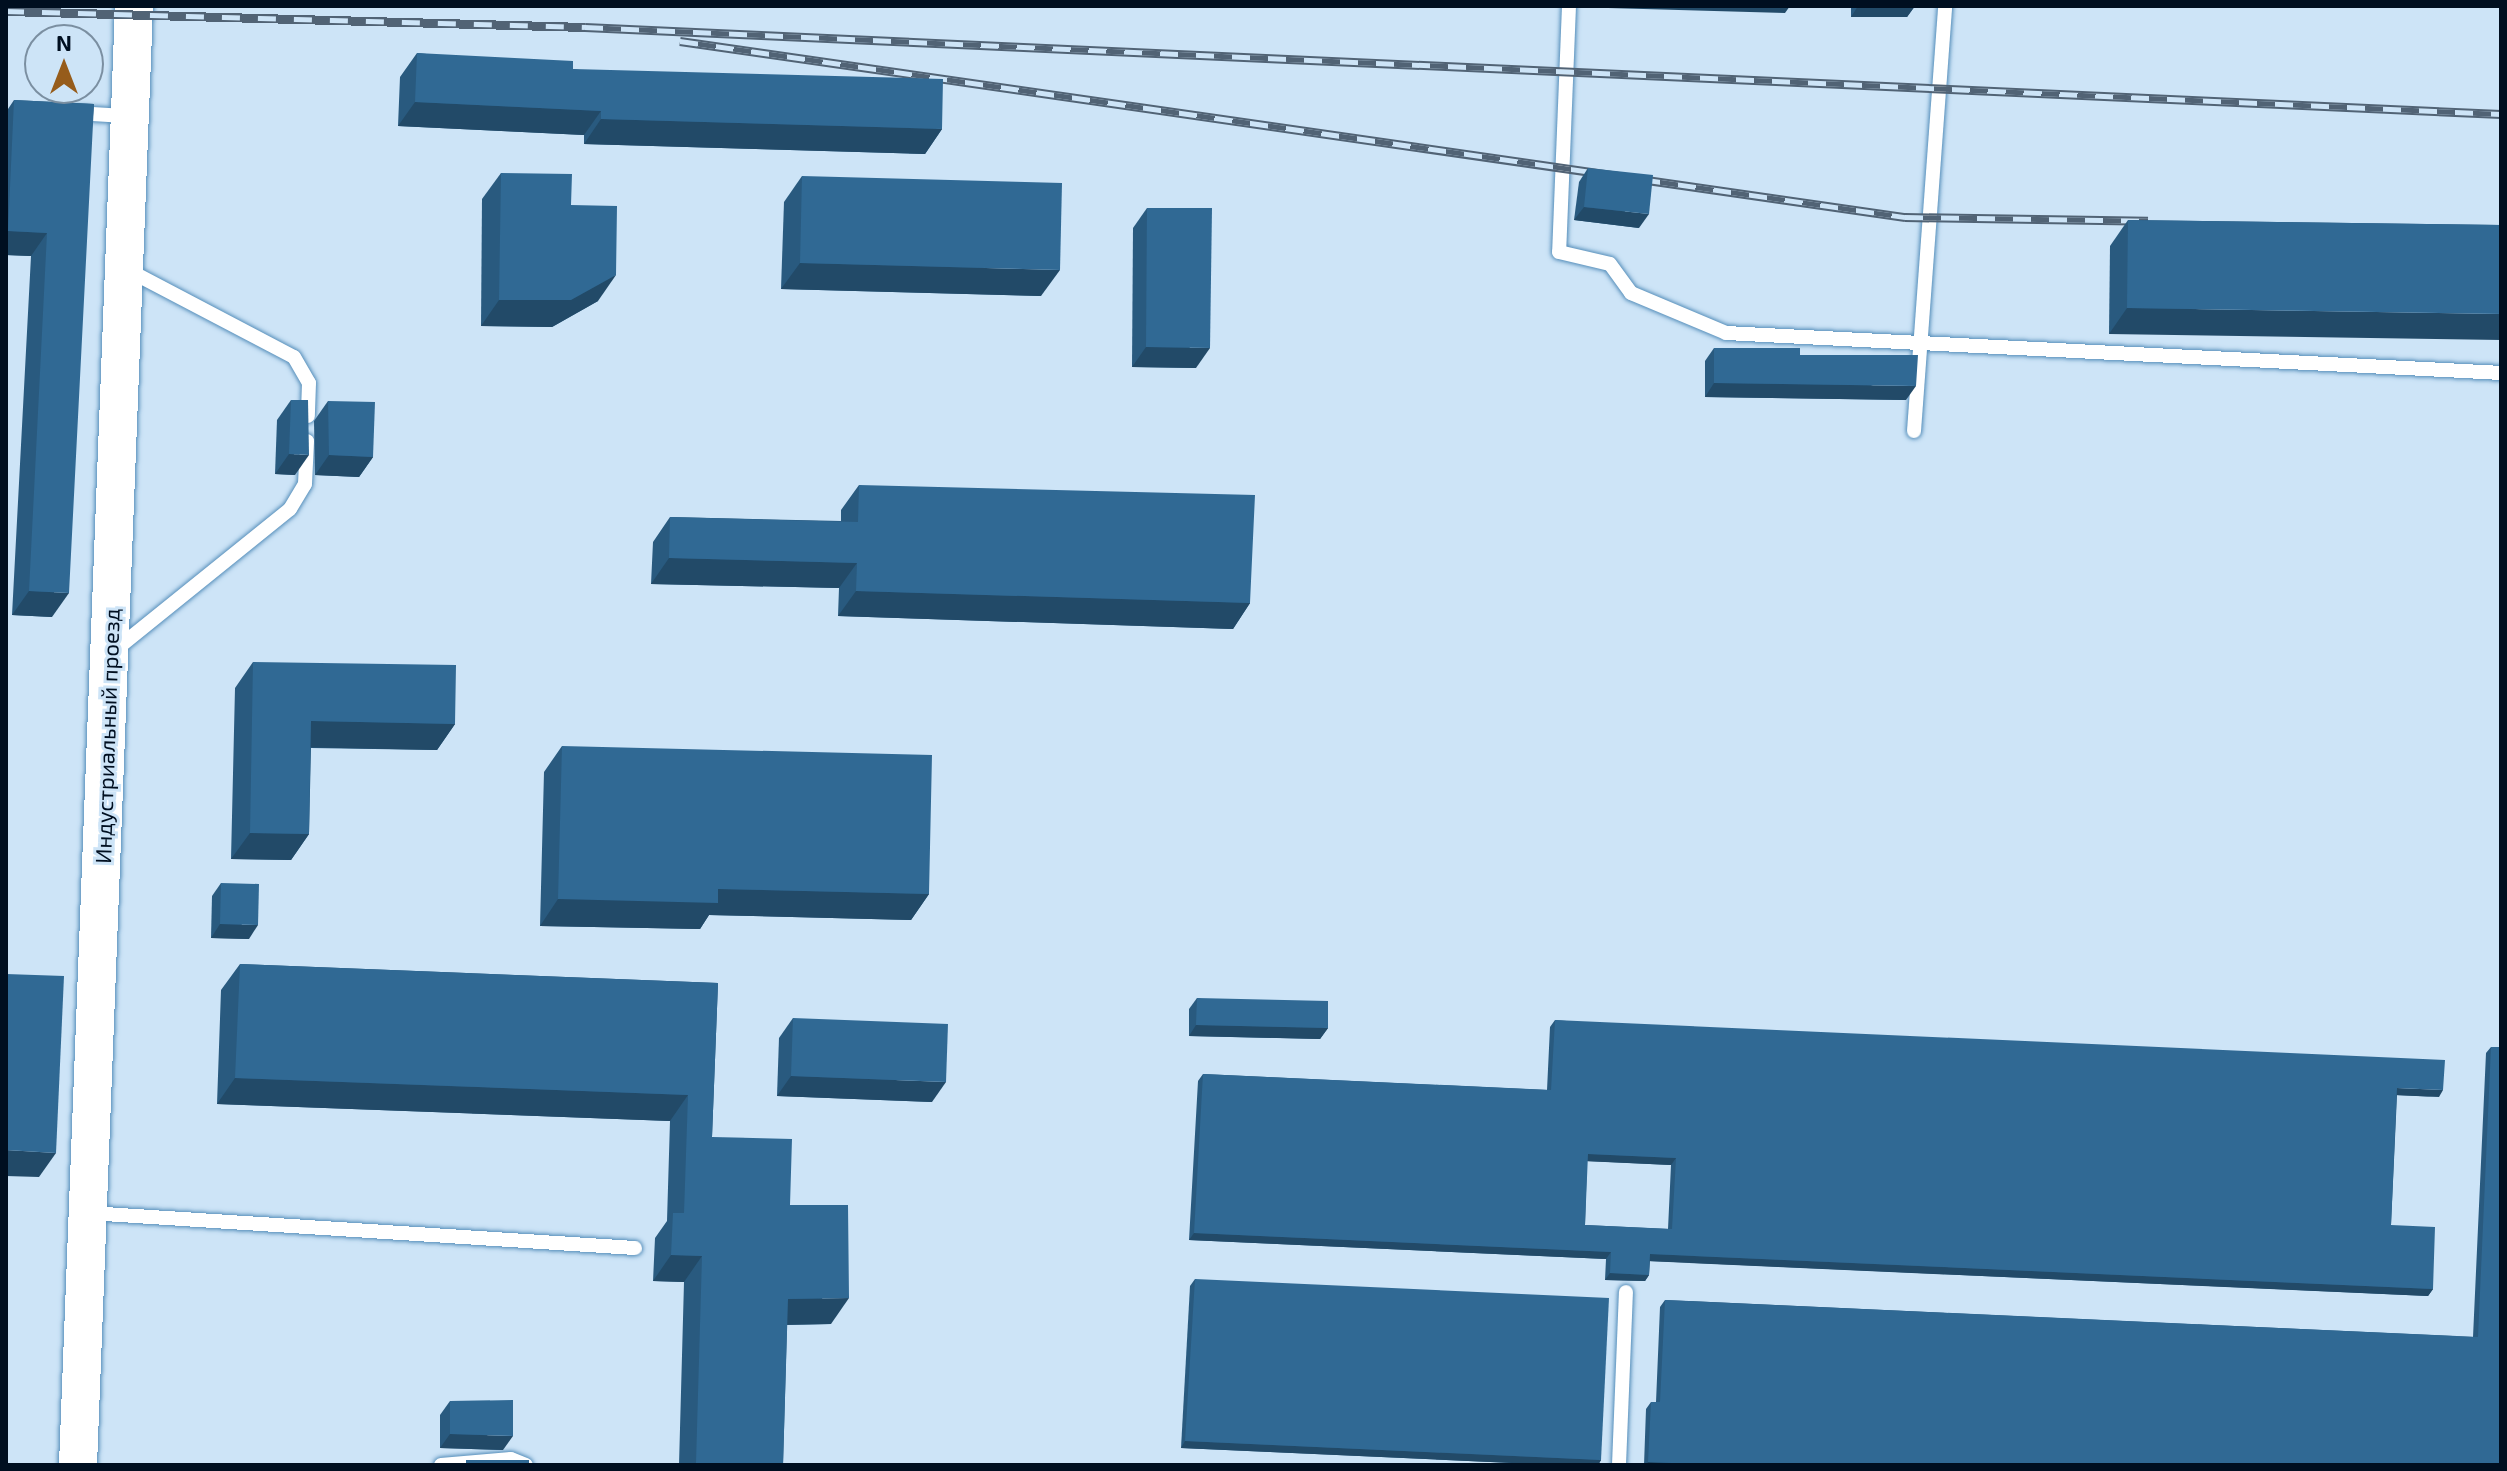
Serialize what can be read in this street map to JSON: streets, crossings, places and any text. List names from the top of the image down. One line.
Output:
{"streets":{"street":["Индустриальный проезд"]},"north":"top"}
